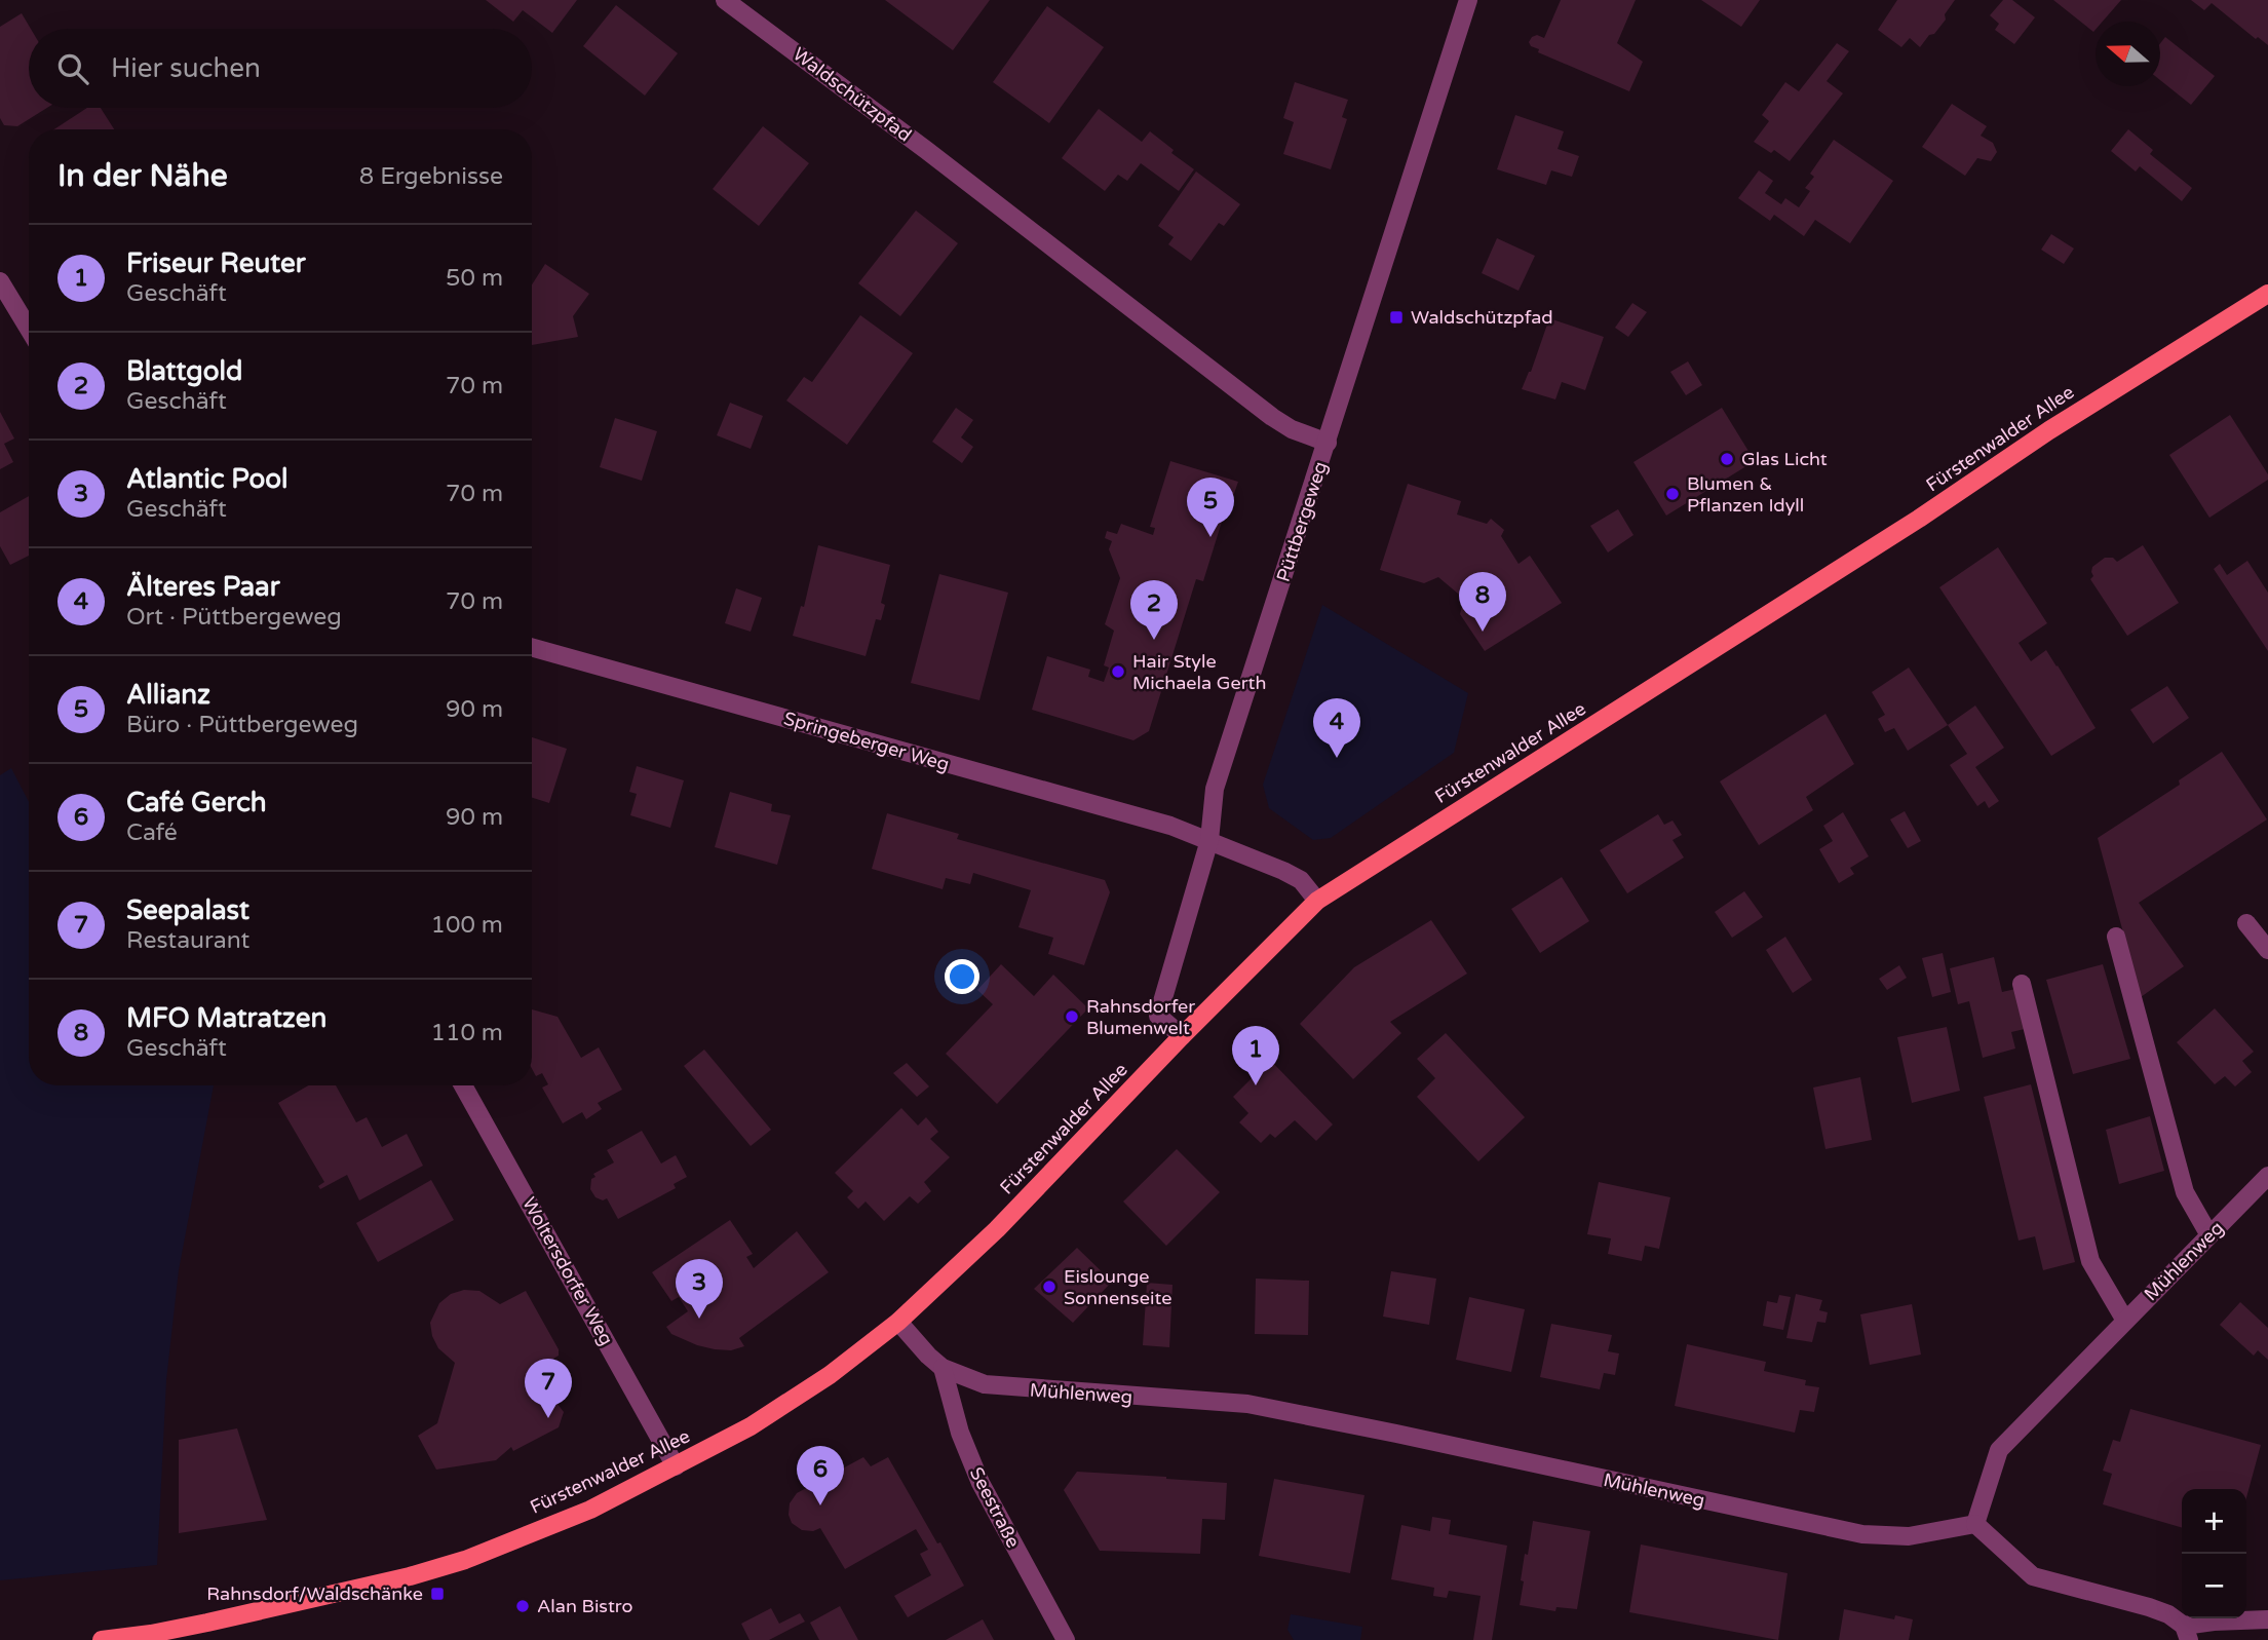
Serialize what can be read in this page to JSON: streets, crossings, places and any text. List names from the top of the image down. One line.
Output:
{"streets":{"main road":["Fürstenwalder Allee"],"street":["Waldschützpfad","Püttbergeweg","Springeberger Weg","Mühlenweg","Woltersdorfer Weg","Seestraße"]},"crossings":[["Waldschützpfad","Püttbergeweg"],["Fürstenwalder Allee","Püttbergeweg"],["Fürstenwalder Allee","Springeberger Weg"],["Fürstenwalder Allee","Mühlenweg"],["Fürstenwalder Allee","Woltersdorfer Weg"],["Püttbergeweg","Springeberger Weg"],["Mühlenweg","Seestraße"]],"places":{"transit":["Waldschützpfad","Rahnsdorf/Waldschänke"],"other":["Glas Licht","Blumen & Pflanzen Idyll","Hair Style Michaela Gerth","Rahnsdorfer Blumenwelt","Eislounge Sonnenseite","Alan Bistro"]},"north":"left","page":{"search":"Hier suchen","heading":["In der Nähe","8 Ergebnisse"],"list":[{"mark":"1","name":"Friseur Reuter","note":"Geschäft","value":"50 m"},{"mark":"2","name":"Blattgold","note":"Geschäft","value":"70 m"},{"mark":"3","name":"Atlantic Pool","note":"Geschäft","value":"70 m"},{"mark":"4","name":"Älteres Paar","note":"Ort · Püttbergeweg","value":"70 m"},{"mark":"5","name":"Allianz","note":"Büro · Püttbergeweg","value":"90 m"},{"mark":"6","name":"Café Gerch","note":"Café","value":"90 m"},{"mark":"7","name":"Seepalast","note":"Restaurant","value":"100 m"},{"mark":"8","name":"MFO Matratzen","note":"Geschäft","value":"110 m"}],"pins":["5","8","2","4","1","3","7","6"],"map_buttons":["+","−"]}}
